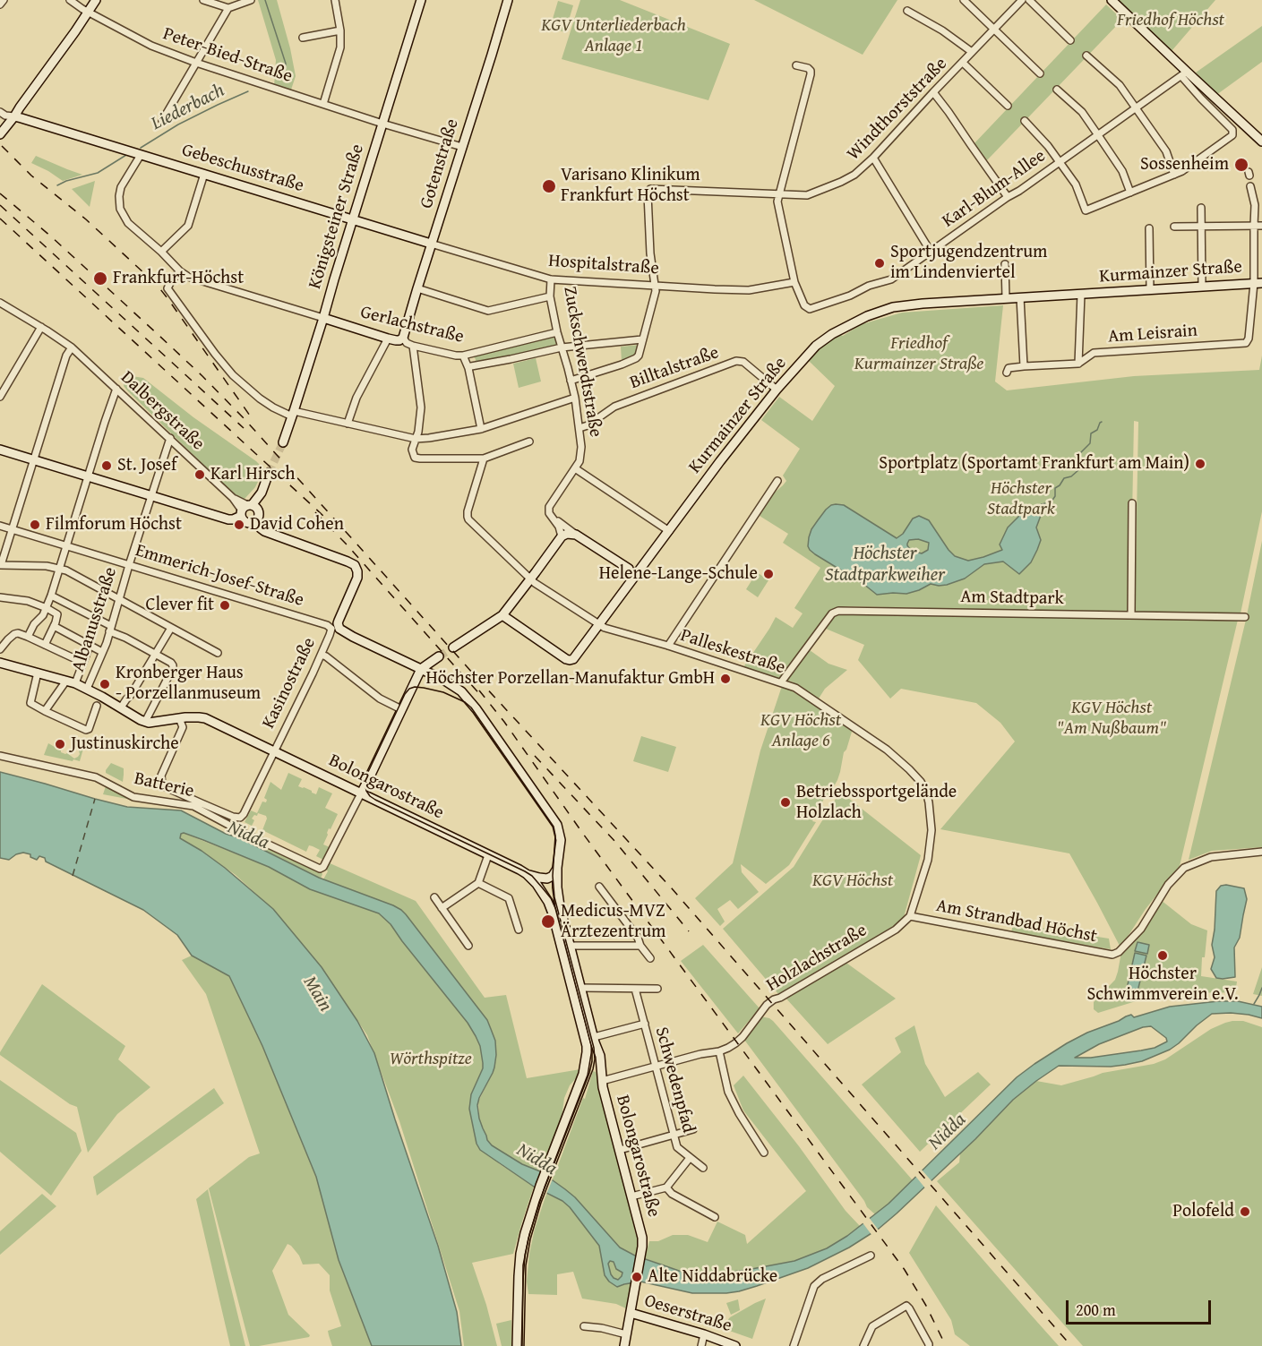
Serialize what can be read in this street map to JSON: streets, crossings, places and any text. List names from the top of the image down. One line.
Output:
{"streets":{"main road":["Gotenstraße","Gebeschusstraße","Königsteiner Straße","Hospitalstraße","Kurmainzer Straße","Gerlachstraße","Emmerich-Josef-Straße","Kasinostraße","Bolongarostraße","Oeserstraße"],"street":["Peter-Bied-Straße","Windthorststraße","Karl-Blum-Allee","Am Leisrain","Zuckschwerdtstraße","Billtalstraße","Dalbergstraße","Am Stadtpark","Albanusstraße","Palleskestraße","Batterie","Am Strandbad Höchst","Holzlachstraße","Schwedenpfad"]},"crossings":[["Peter-Bied-Straße","Gotenstraße"],["Peter-Bied-Straße","Königsteiner Straße"],["Windthorststraße","Hospitalstraße"],["Gotenstraße","Hospitalstraße"],["Gotenstraße","Gerlachstraße"],["Gebeschusstraße","Königsteiner Straße"],["Gebeschusstraße","Hospitalstraße"],["Karl-Blum-Allee","Hospitalstraße"],["Königsteiner Straße","Hospitalstraße"],["Königsteiner Straße","Gerlachstraße"],["Hospitalstraße","Zuckschwerdtstraße"],["Kurmainzer Straße","Am Leisrain"],["Kurmainzer Straße","Billtalstraße"],["Kurmainzer Straße","Palleskestraße"],["Gerlachstraße","Zuckschwerdtstraße"],["Zuckschwerdtstraße","Billtalstraße"],["Dalbergstraße","Albanusstraße"],["Emmerich-Josef-Straße","Albanusstraße"],["Emmerich-Josef-Straße","Kasinostraße"],["Emmerich-Josef-Straße","Bolongarostraße"],["Am Stadtpark","Palleskestraße"],["Palleskestraße","Am Strandbad Höchst"],["Palleskestraße","Holzlachstraße"],["Kasinostraße","Batterie"],["Kasinostraße","Bolongarostraße"],["Bolongarostraße","Holzlachstraße"],["Bolongarostraße","Oeserstraße"],["Am Strandbad Höchst","Holzlachstraße"],["Holzlachstraße","Schwedenpfad"]],"water":["Liederbach","Höchster Stadtparkweiher","Nidda","Main"],"parks":["Friedhof Höchst","KGV Unterliederbach Anlage 1","Friedhof Kurmainzer Straße","Höchster Stadtpark","KGV Höchst \"Am Nußbaum\"","KGV Höchst Anlage 6","KGV Höchst","Wörthspitze"],"places":["Sossenheim","Varisano Klinikum Frankfurt Höchst","Sportjugendzentrum im Lindenviertel","Frankfurt-Höchst","Sportplatz (Sportamt Frankfurt am Main)","St. Josef","Karl Hirsch","Filmforum Höchst","David Cohen","Helene-Lange-Schule","Clever fit","Höchster Porzellan-Manufaktur GmbH","Kronberger Haus - Porzellanmuseum","Justinuskirche","Betriebssportgelände Holzlach","Medicus-MVZ Ärztezentrum","Höchster Schwimmverein e.V.","Polofeld","Alte Niddabrücke"],"scale_bar":"200 m"}
